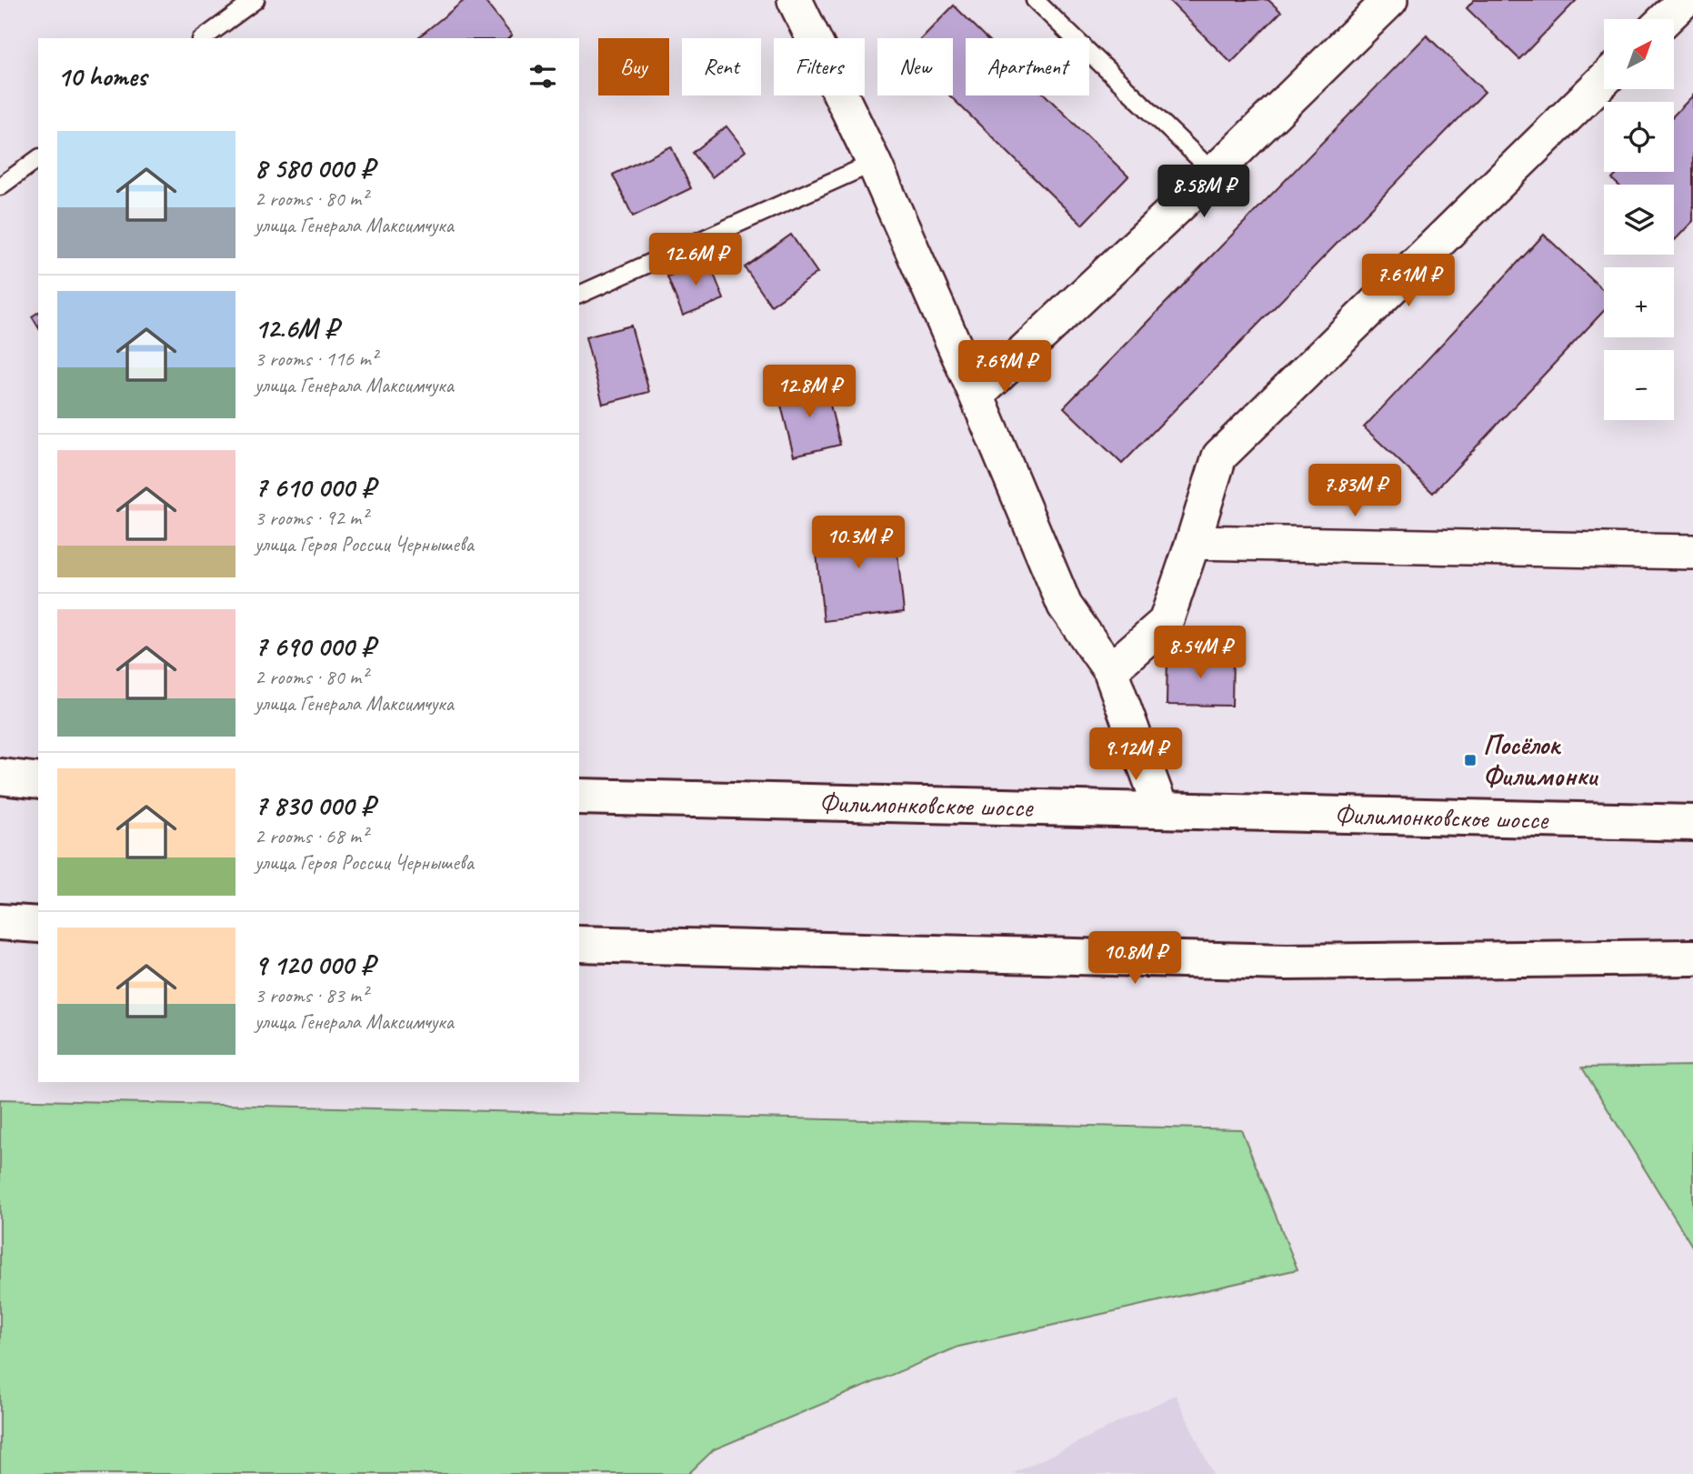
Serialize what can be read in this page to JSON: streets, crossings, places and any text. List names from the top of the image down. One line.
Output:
{"streets":{"main road":["Филимонковское шоссе"]},"places":{"transit":["Посёлок Филимонки"]},"north":"top right","page":{"map_buttons":["+","−"],"chip":["Buy","Rent","Filters","New","Apartment"],"heading":"10 homes","list":[{"name":"8 580 000 ₽","note":"2 rooms · 80 m² · улица Генерала Максимчука"},{"name":"12.6M ₽","note":"3 rooms · 116 m² · улица Генерала Максимчука"},{"name":"7 610 000 ₽","note":"3 rooms · 92 m² · улица Героя России Чернышева"},{"name":"7 690 000 ₽","note":"2 rooms · 80 m² · улица Генерала Максимчука"},{"name":"7 830 000 ₽","note":"2 rooms · 68 m² · улица Героя России Чернышева"},{"name":"9 120 000 ₽","note":"3 rooms · 83 m² · улица Генерала Максимчука"}],"price":["8.58M ₽","12.6M ₽","7.61M ₽","7.69M ₽","12.8M ₽","7.83M ₽","10.3M ₽","8.54M ₽","9.12M ₽","10.8M ₽"]}}
